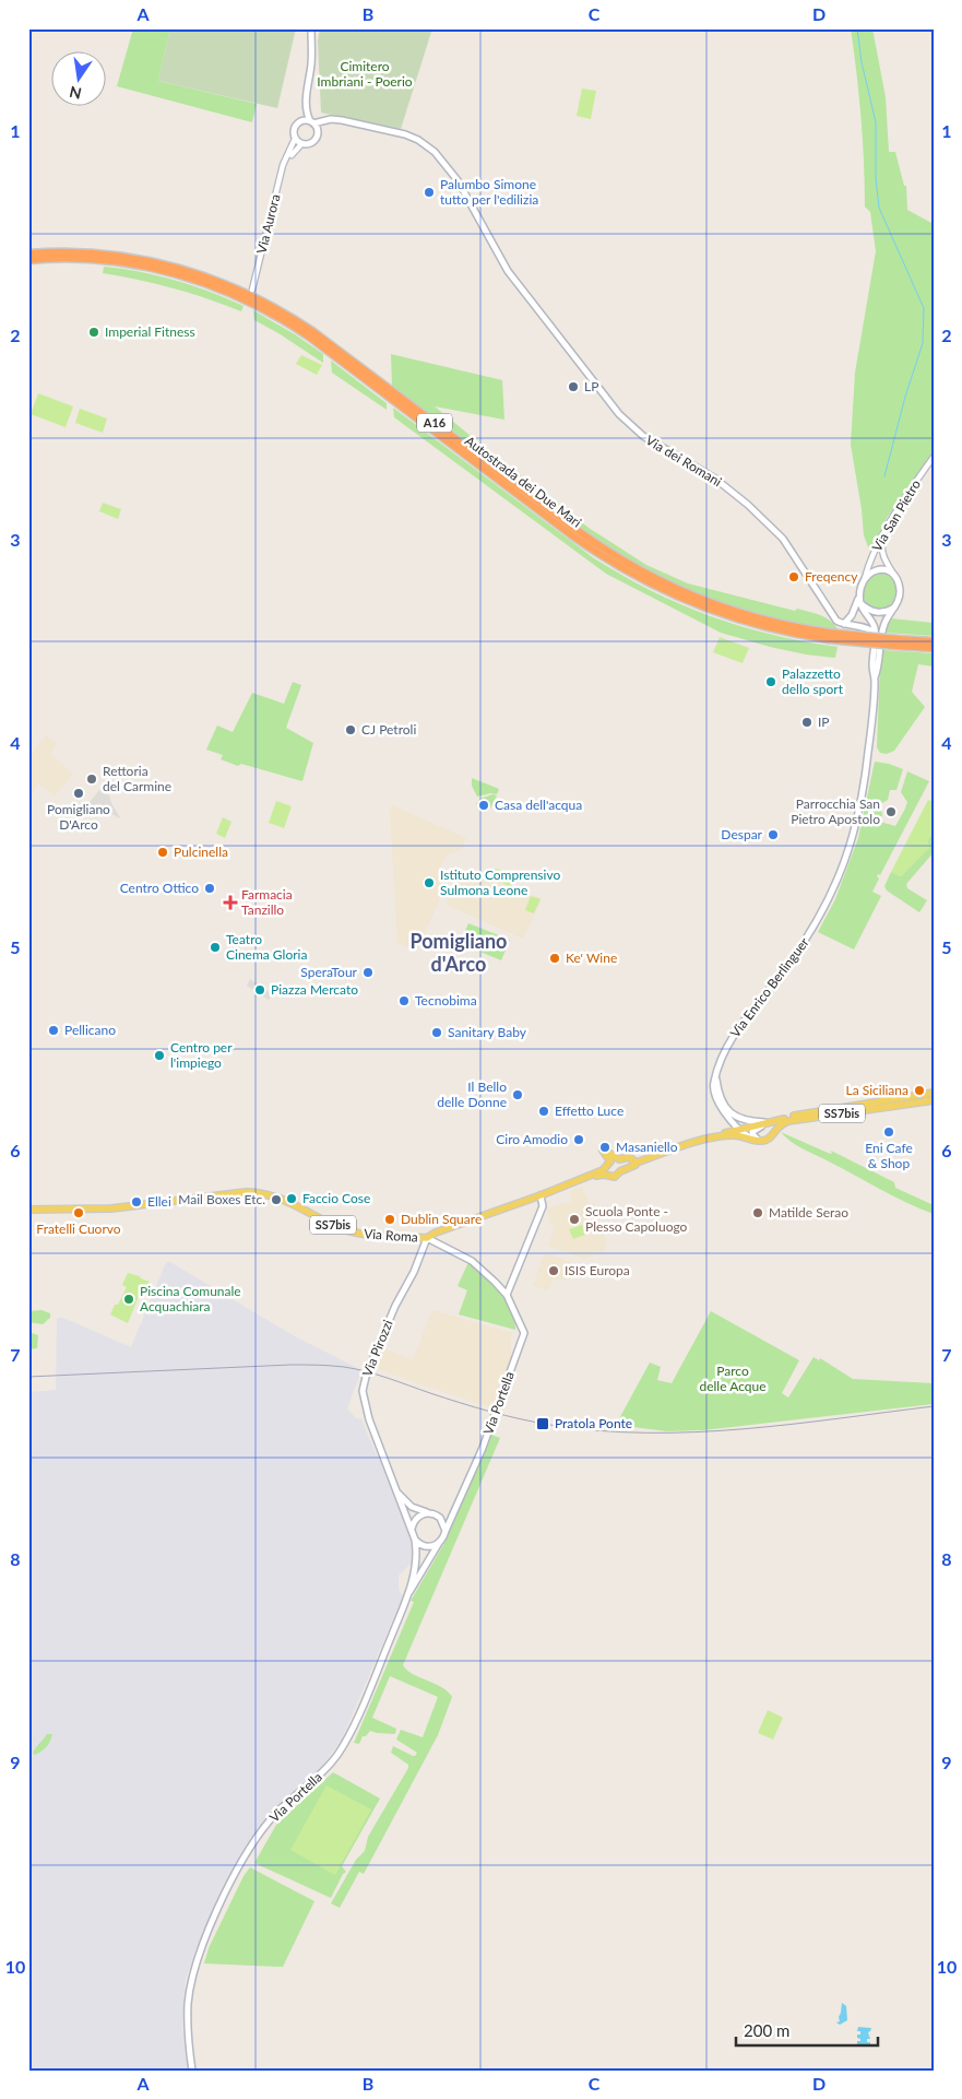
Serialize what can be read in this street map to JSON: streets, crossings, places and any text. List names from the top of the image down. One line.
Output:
{"streets":{"highway":["A16","Autostrada dei Due Mari"],"main road":["Via dei Romani","Via Enrico Berlinguer","SS7bis","Via Roma","Via Pirozzi","Via Portella"],"street":["Via Aurora","Via San Pietro"]},"crossings":[["Via San Pietro","Via Enrico Berlinguer"],["Via Enrico Berlinguer","SS7bis"],["SS7bis","Via Roma"],["Via Roma","Via Pirozzi"],["Via Pirozzi","Via Portella"]],"districts":["Pomigliano d'Arco"],"parks":["Cimitero Imbriani - Poerio","Parco delle Acque"],"places":{"other":["Palumbo Simone tutto per l'edilizia","Imperial Fitness","LP","Freqency","Palazzetto dello sport","IP","CJ Petroli","Rettoria del Carmine","Pomigliano D'Arco","Casa dell'acqua","Parrocchia San Pietro Apostolo","Despar","Pulcinella","Istituto Comprensivo Sulmona Leone","Centro Ottico","Teatro Cinema Gloria","Ke' Wine","SperaTour","Piazza Mercato","Tecnobima","Pellicano","Sanitary Baby","Centro per l'impiego","La Siciliana","Il Bello delle Donne","Effetto Luce","Eni Cafe & Shop","Ciro Amodio","Masaniello","Faccio Cose","Mail Boxes Etc.","Ellei","Fratelli Cuorvo","Matilde Serao","Dublin Square","Scuola Ponte - Plesso Capoluogo","ISIS Europa","Piscina Comunale Acquachiara"],"health":["Farmacia Tanzillo"],"transit":["Pratola Ponte"]},"scale_bar":"200 m","north":"bottom","grid":{"columns":["A","B","C","D"],"rows":["1","2","3","4","5","6","7","8","9","10"]}}
